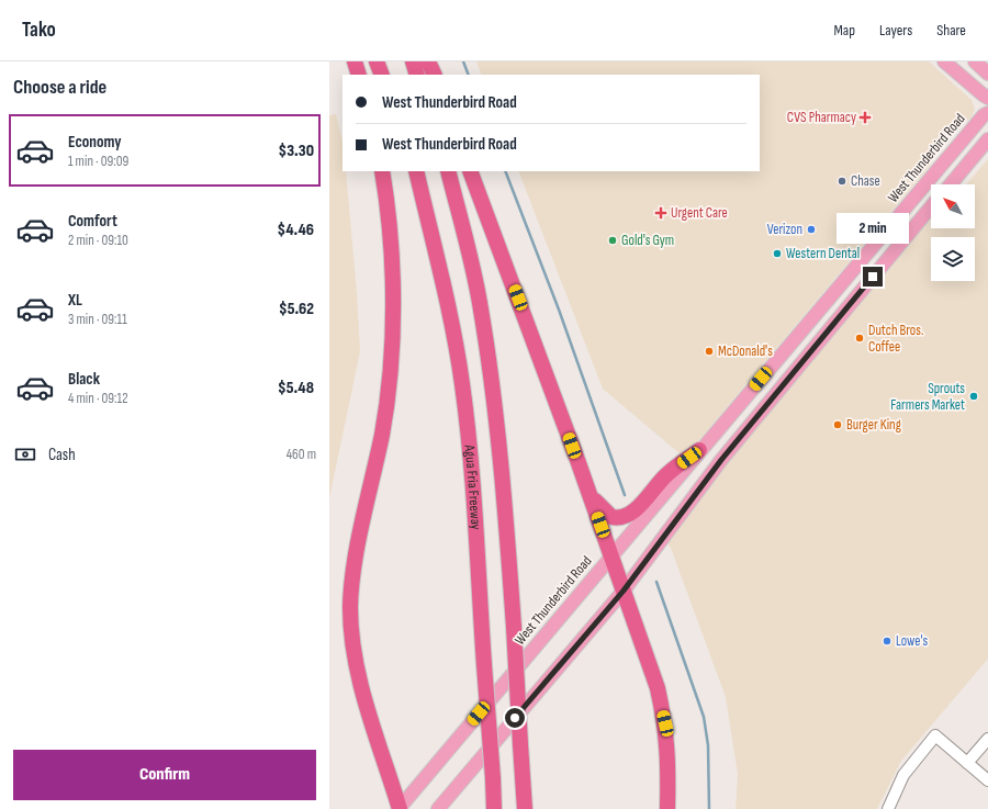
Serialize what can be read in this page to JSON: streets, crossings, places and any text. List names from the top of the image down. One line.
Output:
{"streets":{"highway":["Agua Fria Freeway"],"main road":["West Thunderbird Road"]},"places":{"health":["CVS Pharmacy","Urgent Care"],"other":["Chase","Verizon","Gold's Gym","Western Dental","Dutch Bros. Coffee","McDonald's","Sprouts Farmers Market","Burger King","Lowe's"]},"north":"top left","page":{"header":"Tako","nav":["Map","Layers","Share"],"heading":"Choose a ride","banner":["West Thunderbird Road","West Thunderbird Road"],"list":[{"name":"Economy","note":"1 min · 09:09","value":"$3.30"},{"name":"Comfort","note":"2 min · 09:10","value":"$4.46"},{"name":"XL","note":"3 min · 09:11","value":"$5.62"},{"name":"Black","note":"4 min · 09:12","value":"$5.48"}],"bubble":"2 min","pay":["Cash","460 m"],"buttons":"Confirm"}}
